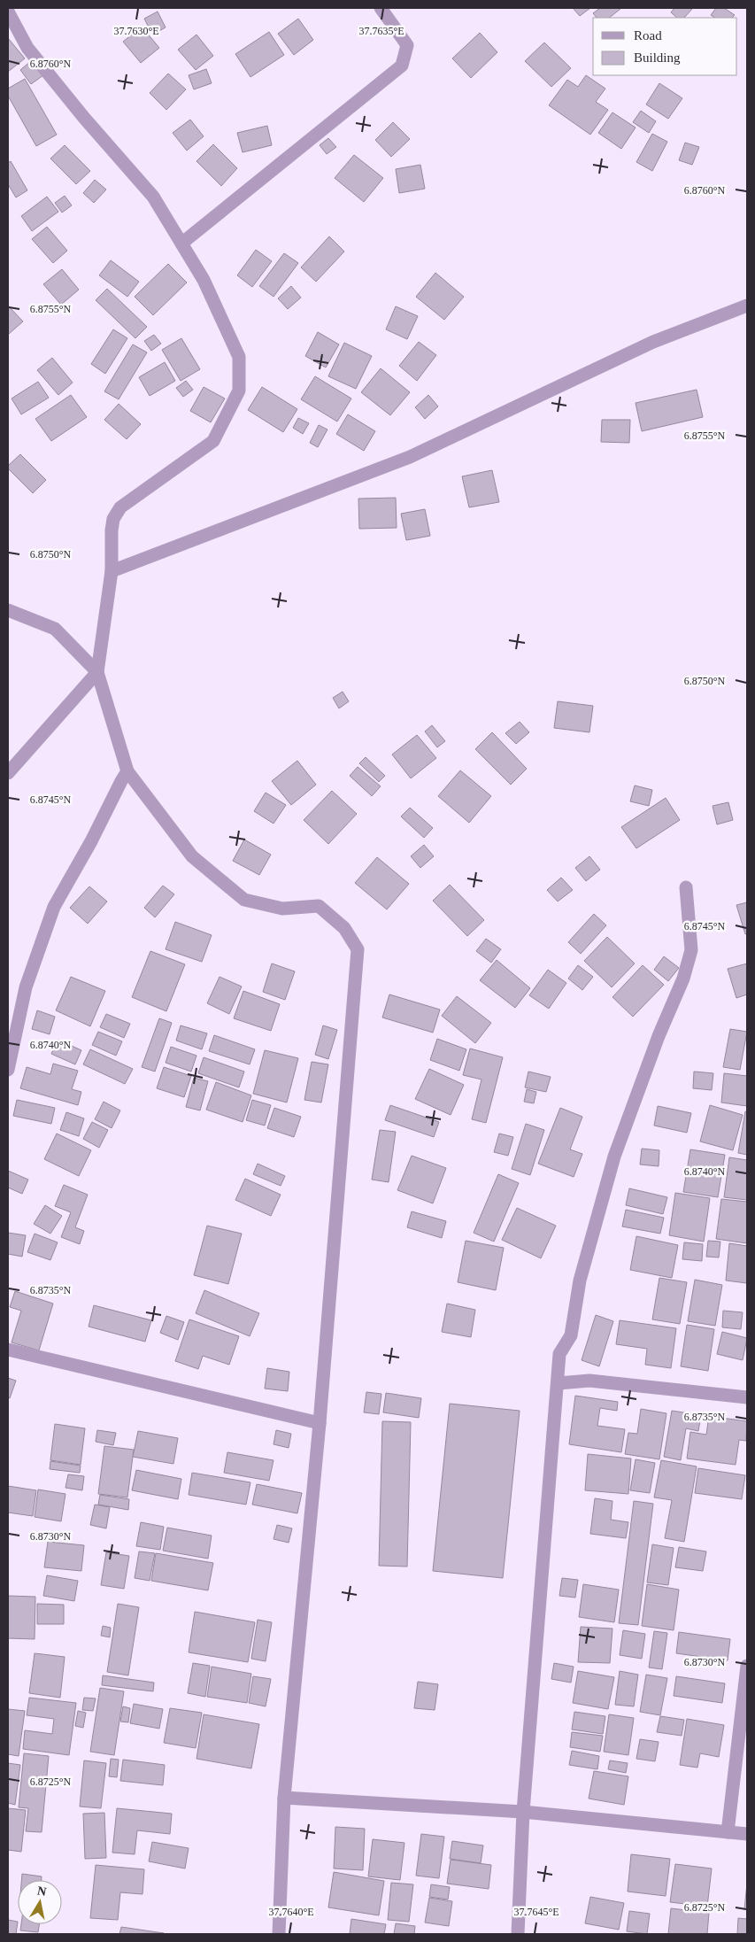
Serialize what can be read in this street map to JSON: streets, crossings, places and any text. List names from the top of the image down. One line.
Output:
{"legend":["Road","Building"],"north":"top","coordinates":["37.7630°E","37.7635°E","6.8760°N","6.8755°N","6.8750°N","6.8745°N","6.8740°N","6.8735°N","6.8730°N","6.8725°N","37.7640°E","37.7645°E"]}
